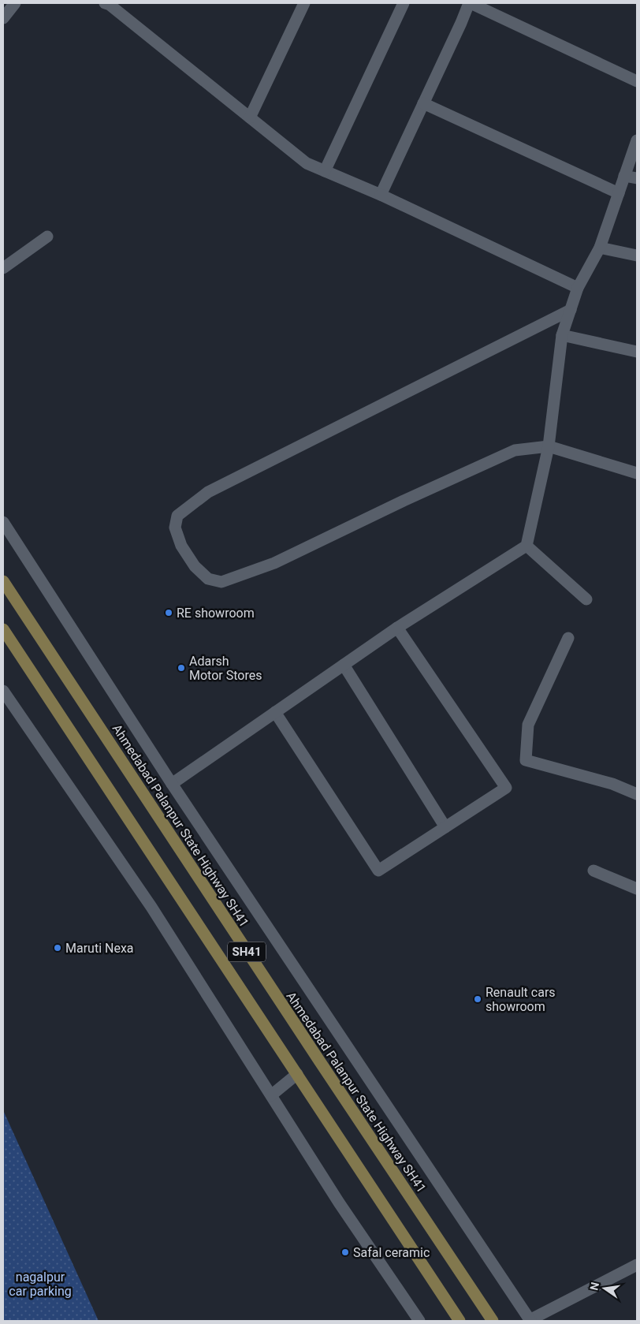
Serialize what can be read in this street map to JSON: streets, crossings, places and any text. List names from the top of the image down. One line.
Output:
{"streets":{"main road":["Ahmedabad Palanpur State Highway SH41","SH41"]},"parks":["nagalpur car parking"],"places":["RE showroom","Adarsh Motor Stores","Maruti Nexa","Renault cars showroom","Safal ceramic"],"north":"left"}
